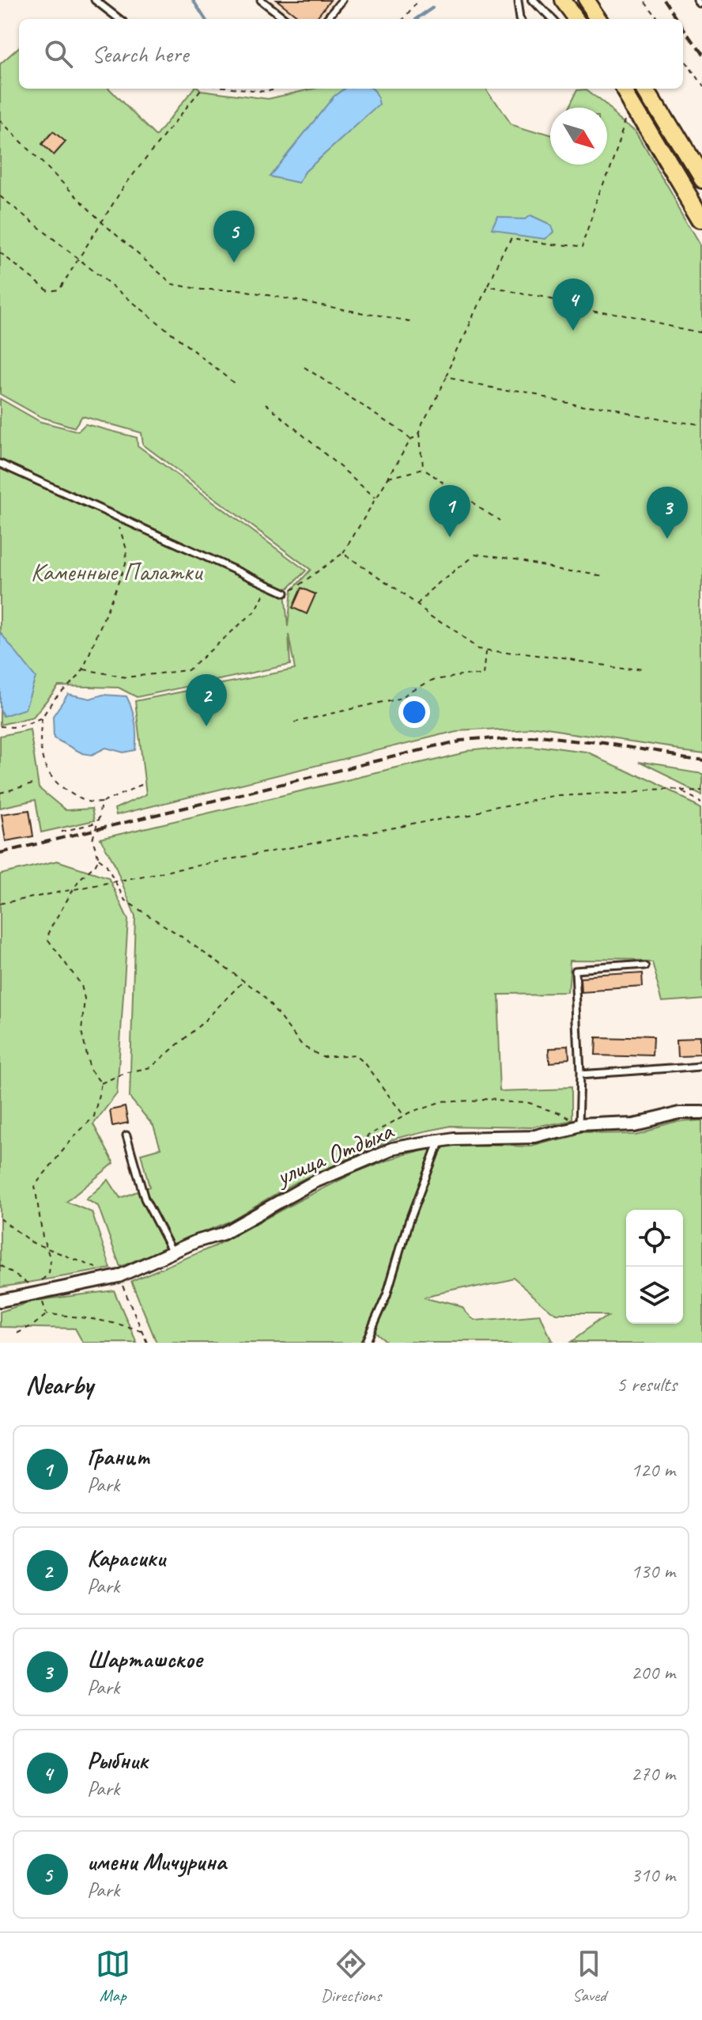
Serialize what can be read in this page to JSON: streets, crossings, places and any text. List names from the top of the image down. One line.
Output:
{"streets":{"street":["улица Отдыха"]},"parks":["Каменные Палатки"],"north":"bottom right","page":{"search":"Search here","pins":["5","4","1","3","2"],"heading":["Nearby","5 results"],"list":[{"mark":"1","name":"Гранит","note":"Park","value":"120 m"},{"mark":"2","name":"Карасики","note":"Park","value":"130 m"},{"mark":"3","name":"Шарташское","note":"Park","value":"200 m"},{"mark":"4","name":"Рыбник","note":"Park","value":"270 m"},{"mark":"5","name":"имени Мичурина","note":"Park","value":"310 m"}],"nav":["Map","Directions","Saved"]}}
